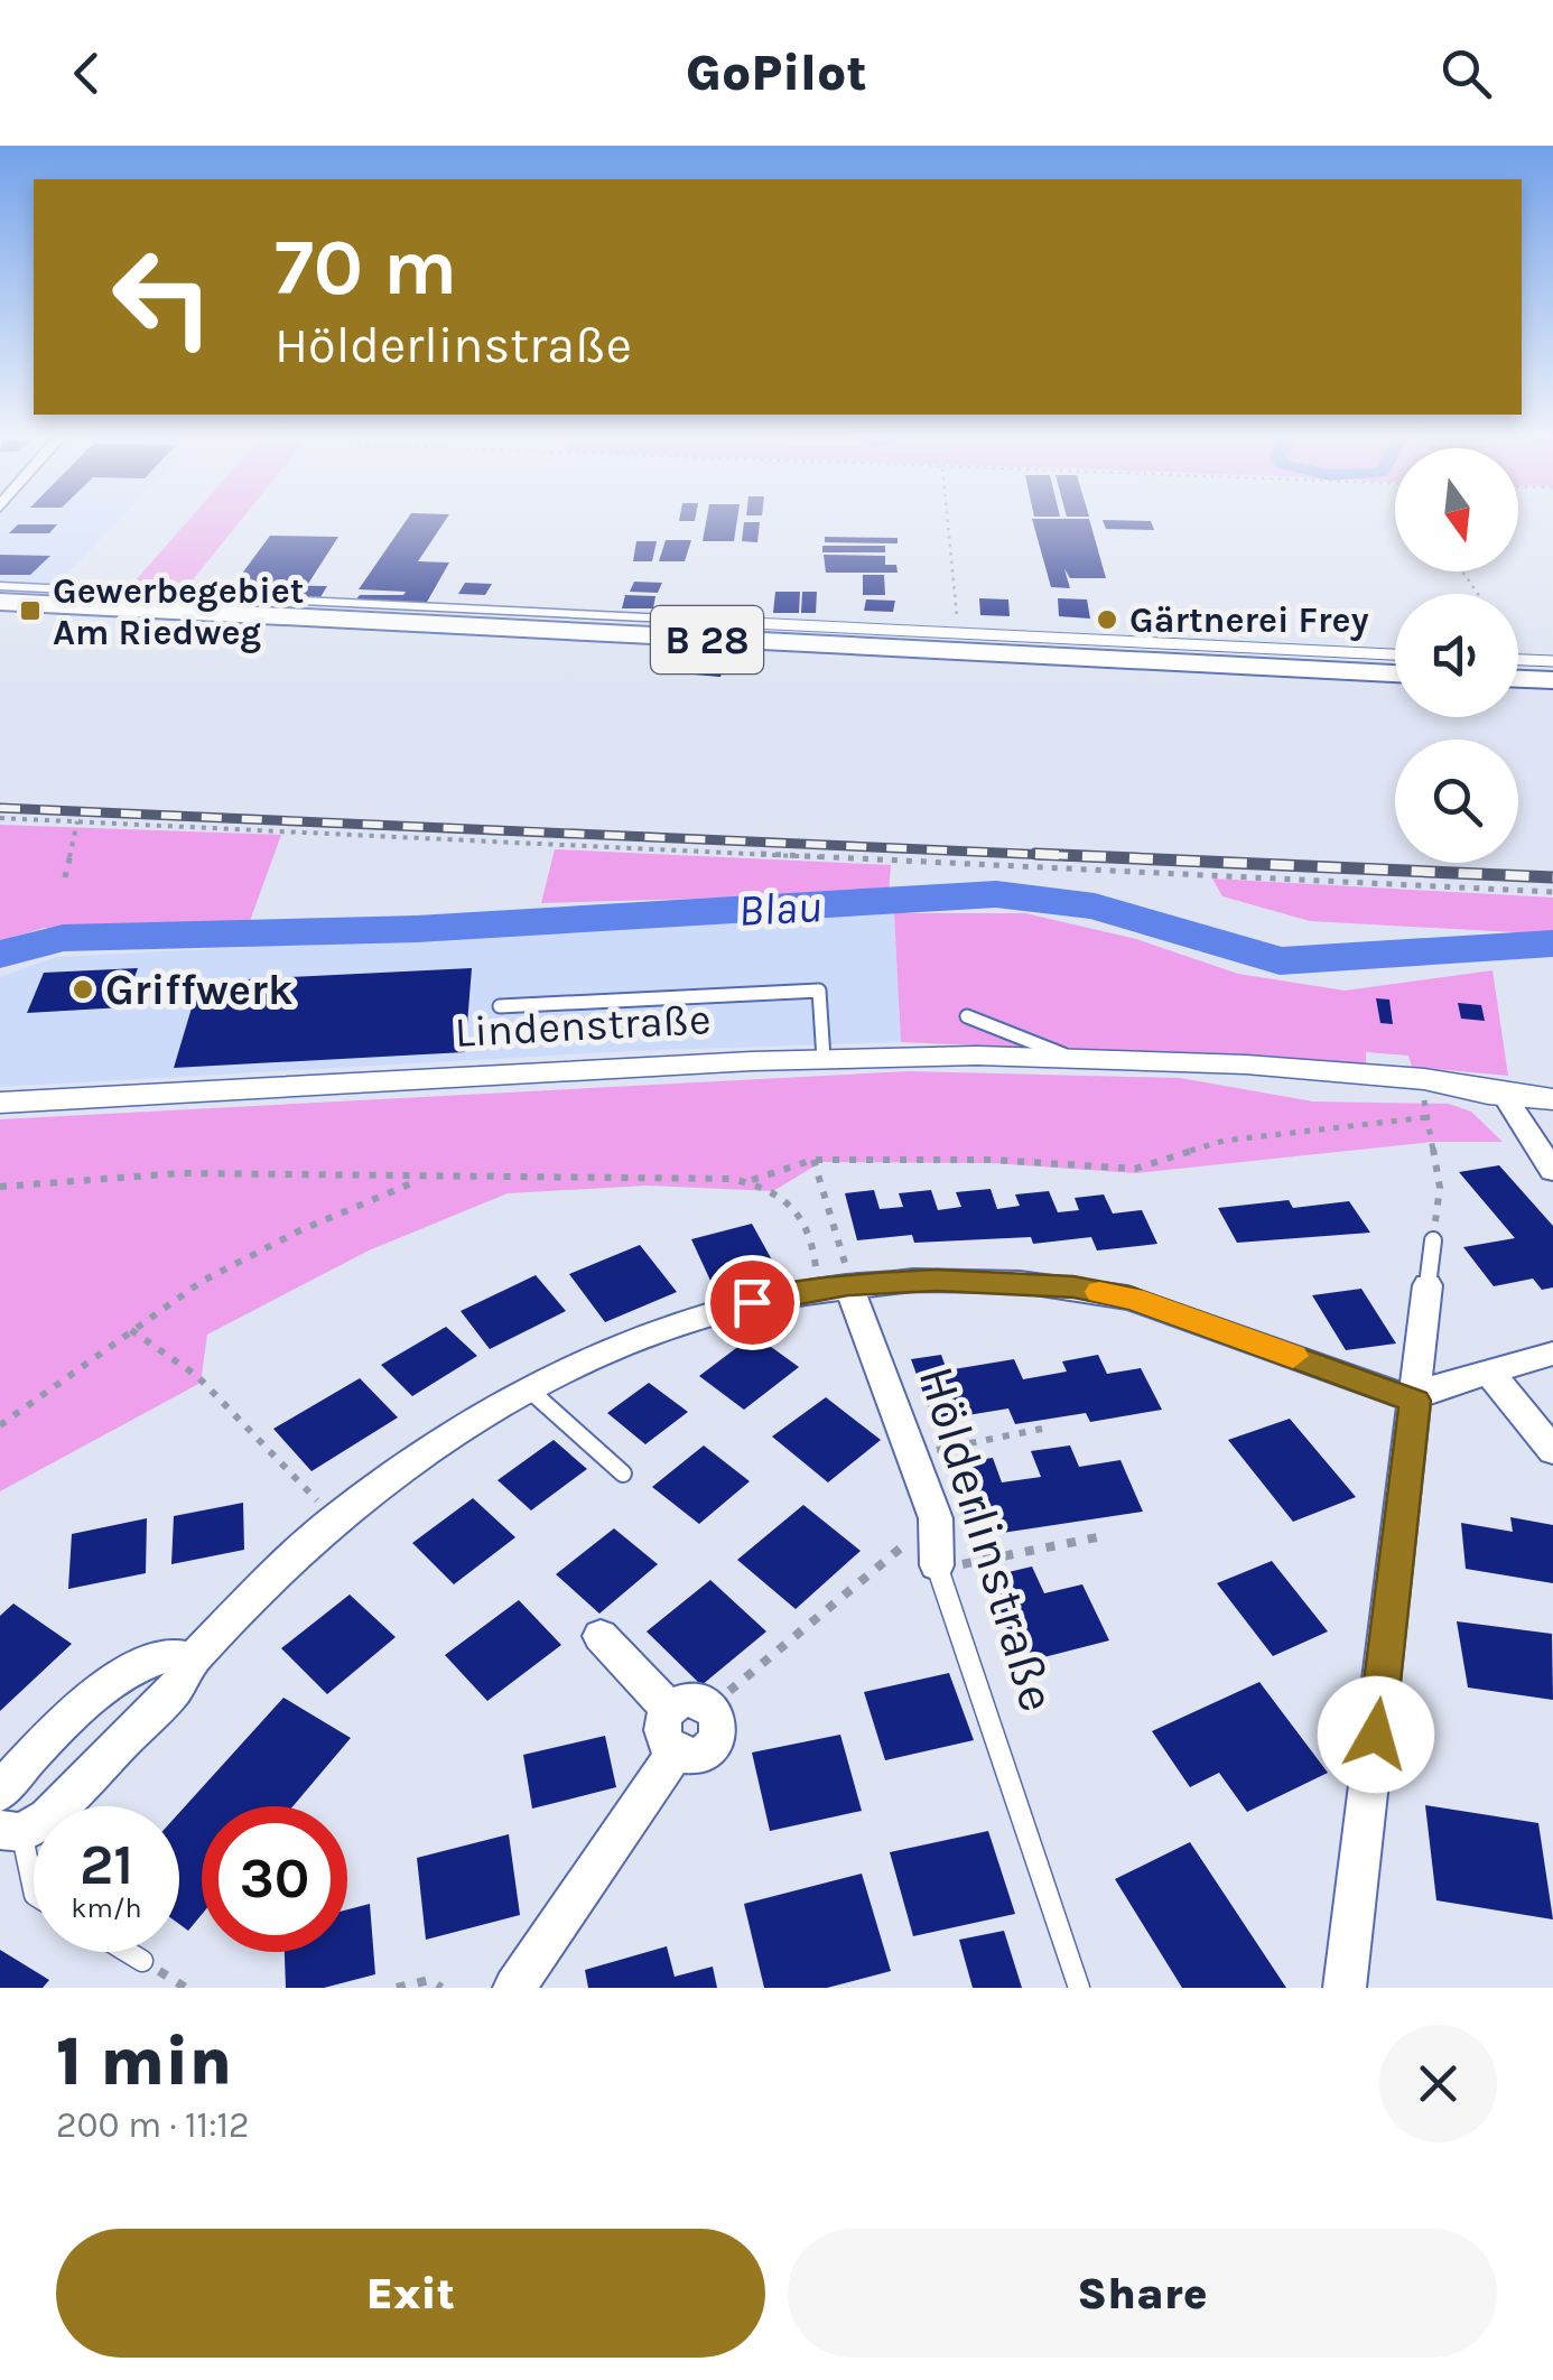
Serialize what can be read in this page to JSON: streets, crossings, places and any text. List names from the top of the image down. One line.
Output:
{"streets":{"main road":["B 28"],"street":["Lindenstraße","Hölderlinstraße"]},"water":["Blau"],"places":{"transit":["Gewerbegebiet Am Riedweg"],"other":["Gärtnerei Frey","Griffwerk"]},"north":"bottom","page":{"header":"GoPilot","turn":["70 m","Hölderlinstraße"],"speed":"21 km/h","limit":"30","heading":["1 min","200 m · 11:12"],"buttons":["Exit","Share"]}}
